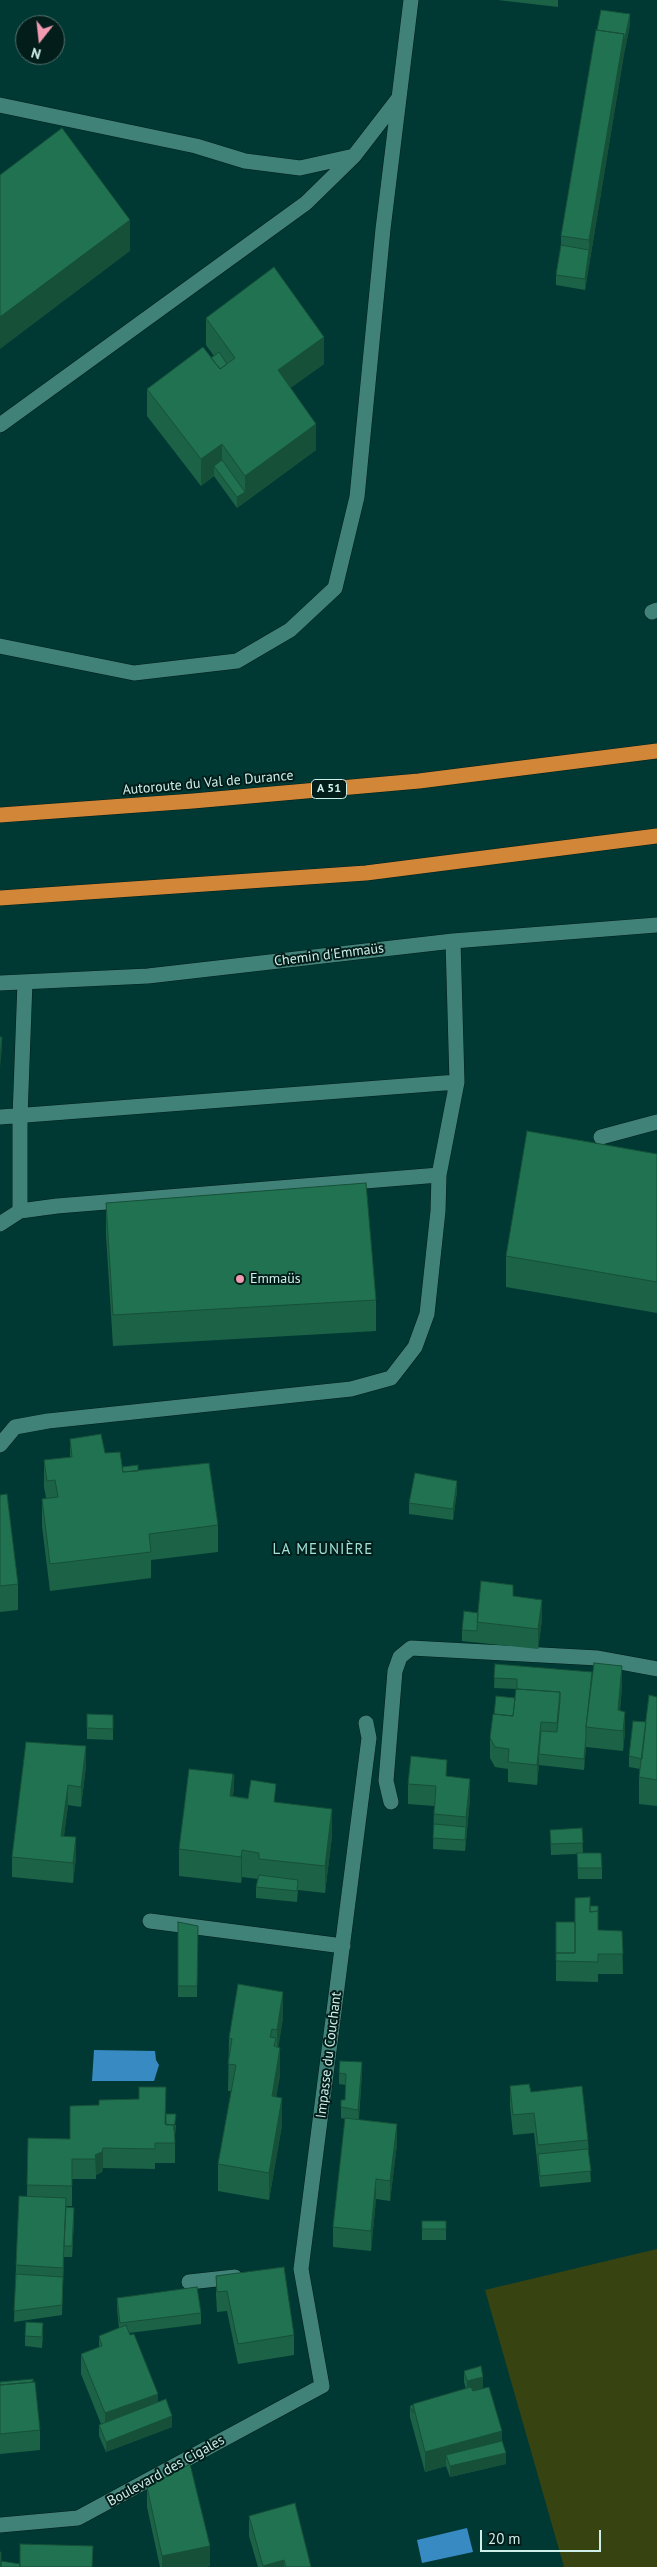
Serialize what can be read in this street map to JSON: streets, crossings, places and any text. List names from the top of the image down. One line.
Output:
{"streets":{"highway":["Autoroute du Val de Durance","A 51"],"street":["Chemin d'Emmaüs","Impasse du Couchant","Boulevard des Cigales"]},"crossings":[["Impasse du Couchant","Boulevard des Cigales"]],"districts":["LA MEUNIÈRE"],"places":["Emmaüs"],"scale_bar":"20 m","north":"bottom"}
